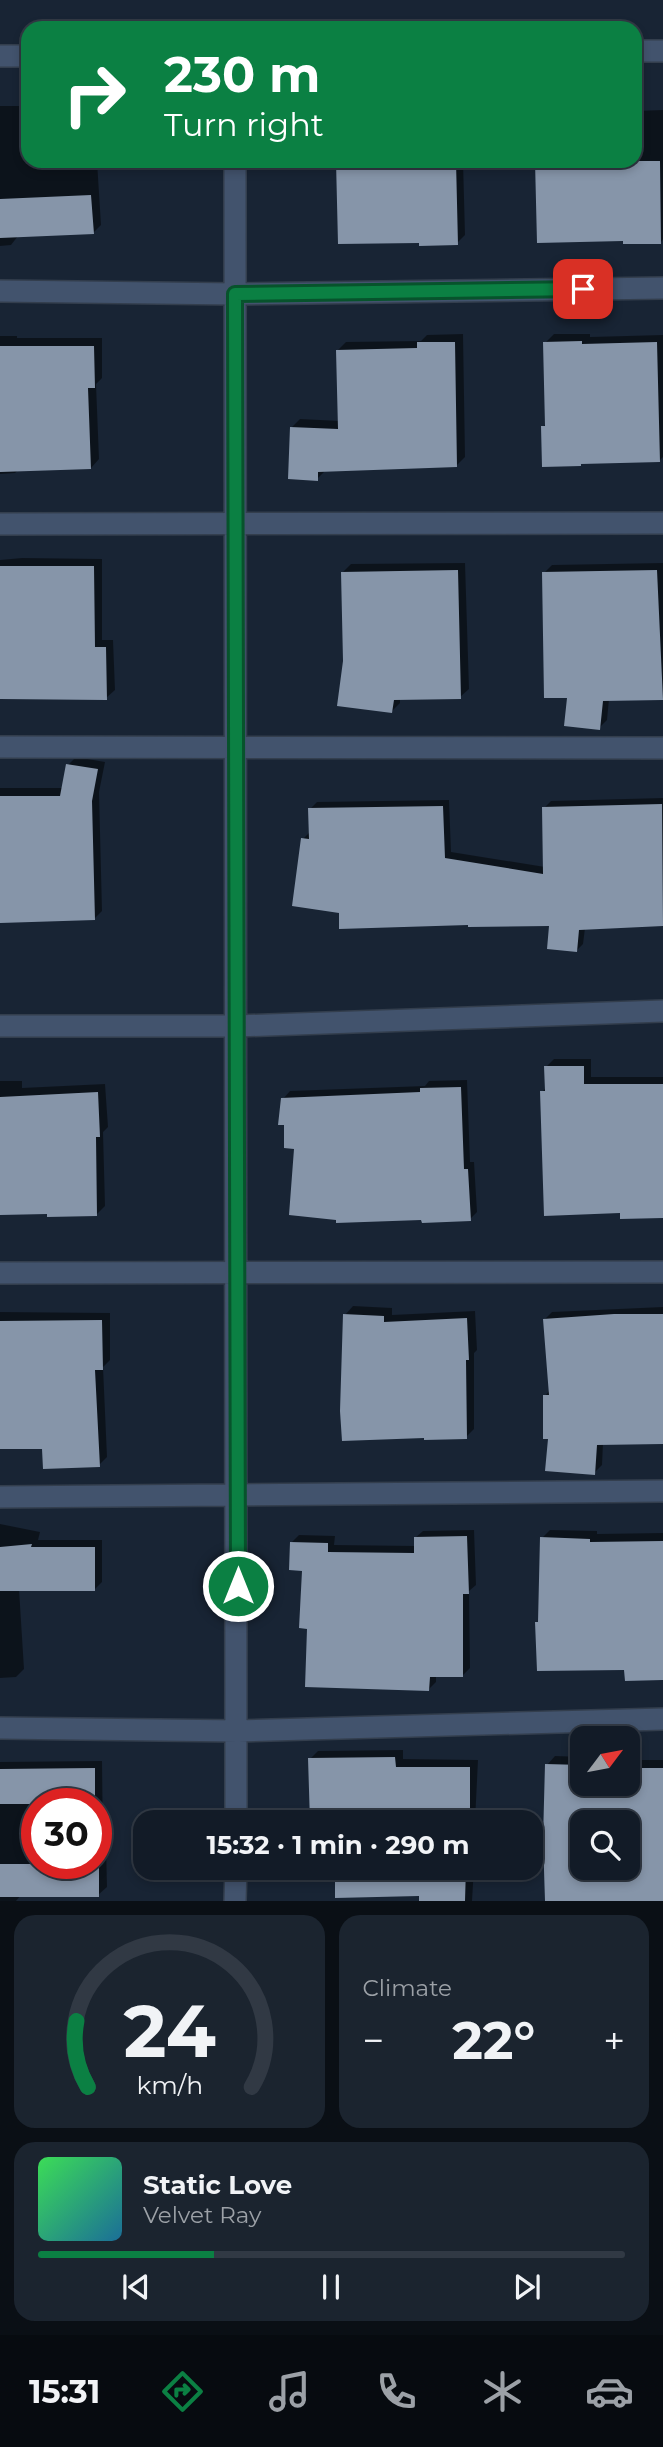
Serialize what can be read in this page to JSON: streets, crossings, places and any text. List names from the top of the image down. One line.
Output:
{"north":"top right","page":{"turn":["230 m","Turn right"],"limit":"30","trip":"15:32 · 1 min · 290 m","tile":"Climate","heat":["−","22°","+"],"song":["Static Love","Velvet Ray"],"tabs":"15:31","gauge":["24","km/h"]}}
